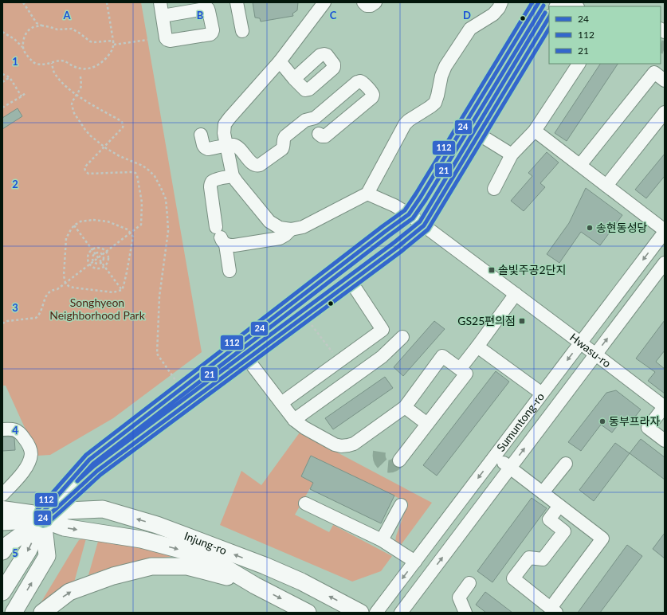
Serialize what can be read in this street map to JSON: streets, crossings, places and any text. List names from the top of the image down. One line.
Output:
{"streets":{"main road":["Injung-ro"],"street":["Hwasu-ro","Sumuntong-ro"]},"crossings":[["Hwasu-ro","Sumuntong-ro"]],"parks":["Songhyeon Neighborhood Park"],"places":{"other":["송현동성당","동부프라자"],"transit":["솔빛주공2단지","GS25편의점"]},"lines":["transit line 24","transit line 112","transit line 21"],"legend":["24","112","21"],"grid":{"columns":["A","B","C","D"],"rows":["1","2","3","4","5"]}}
